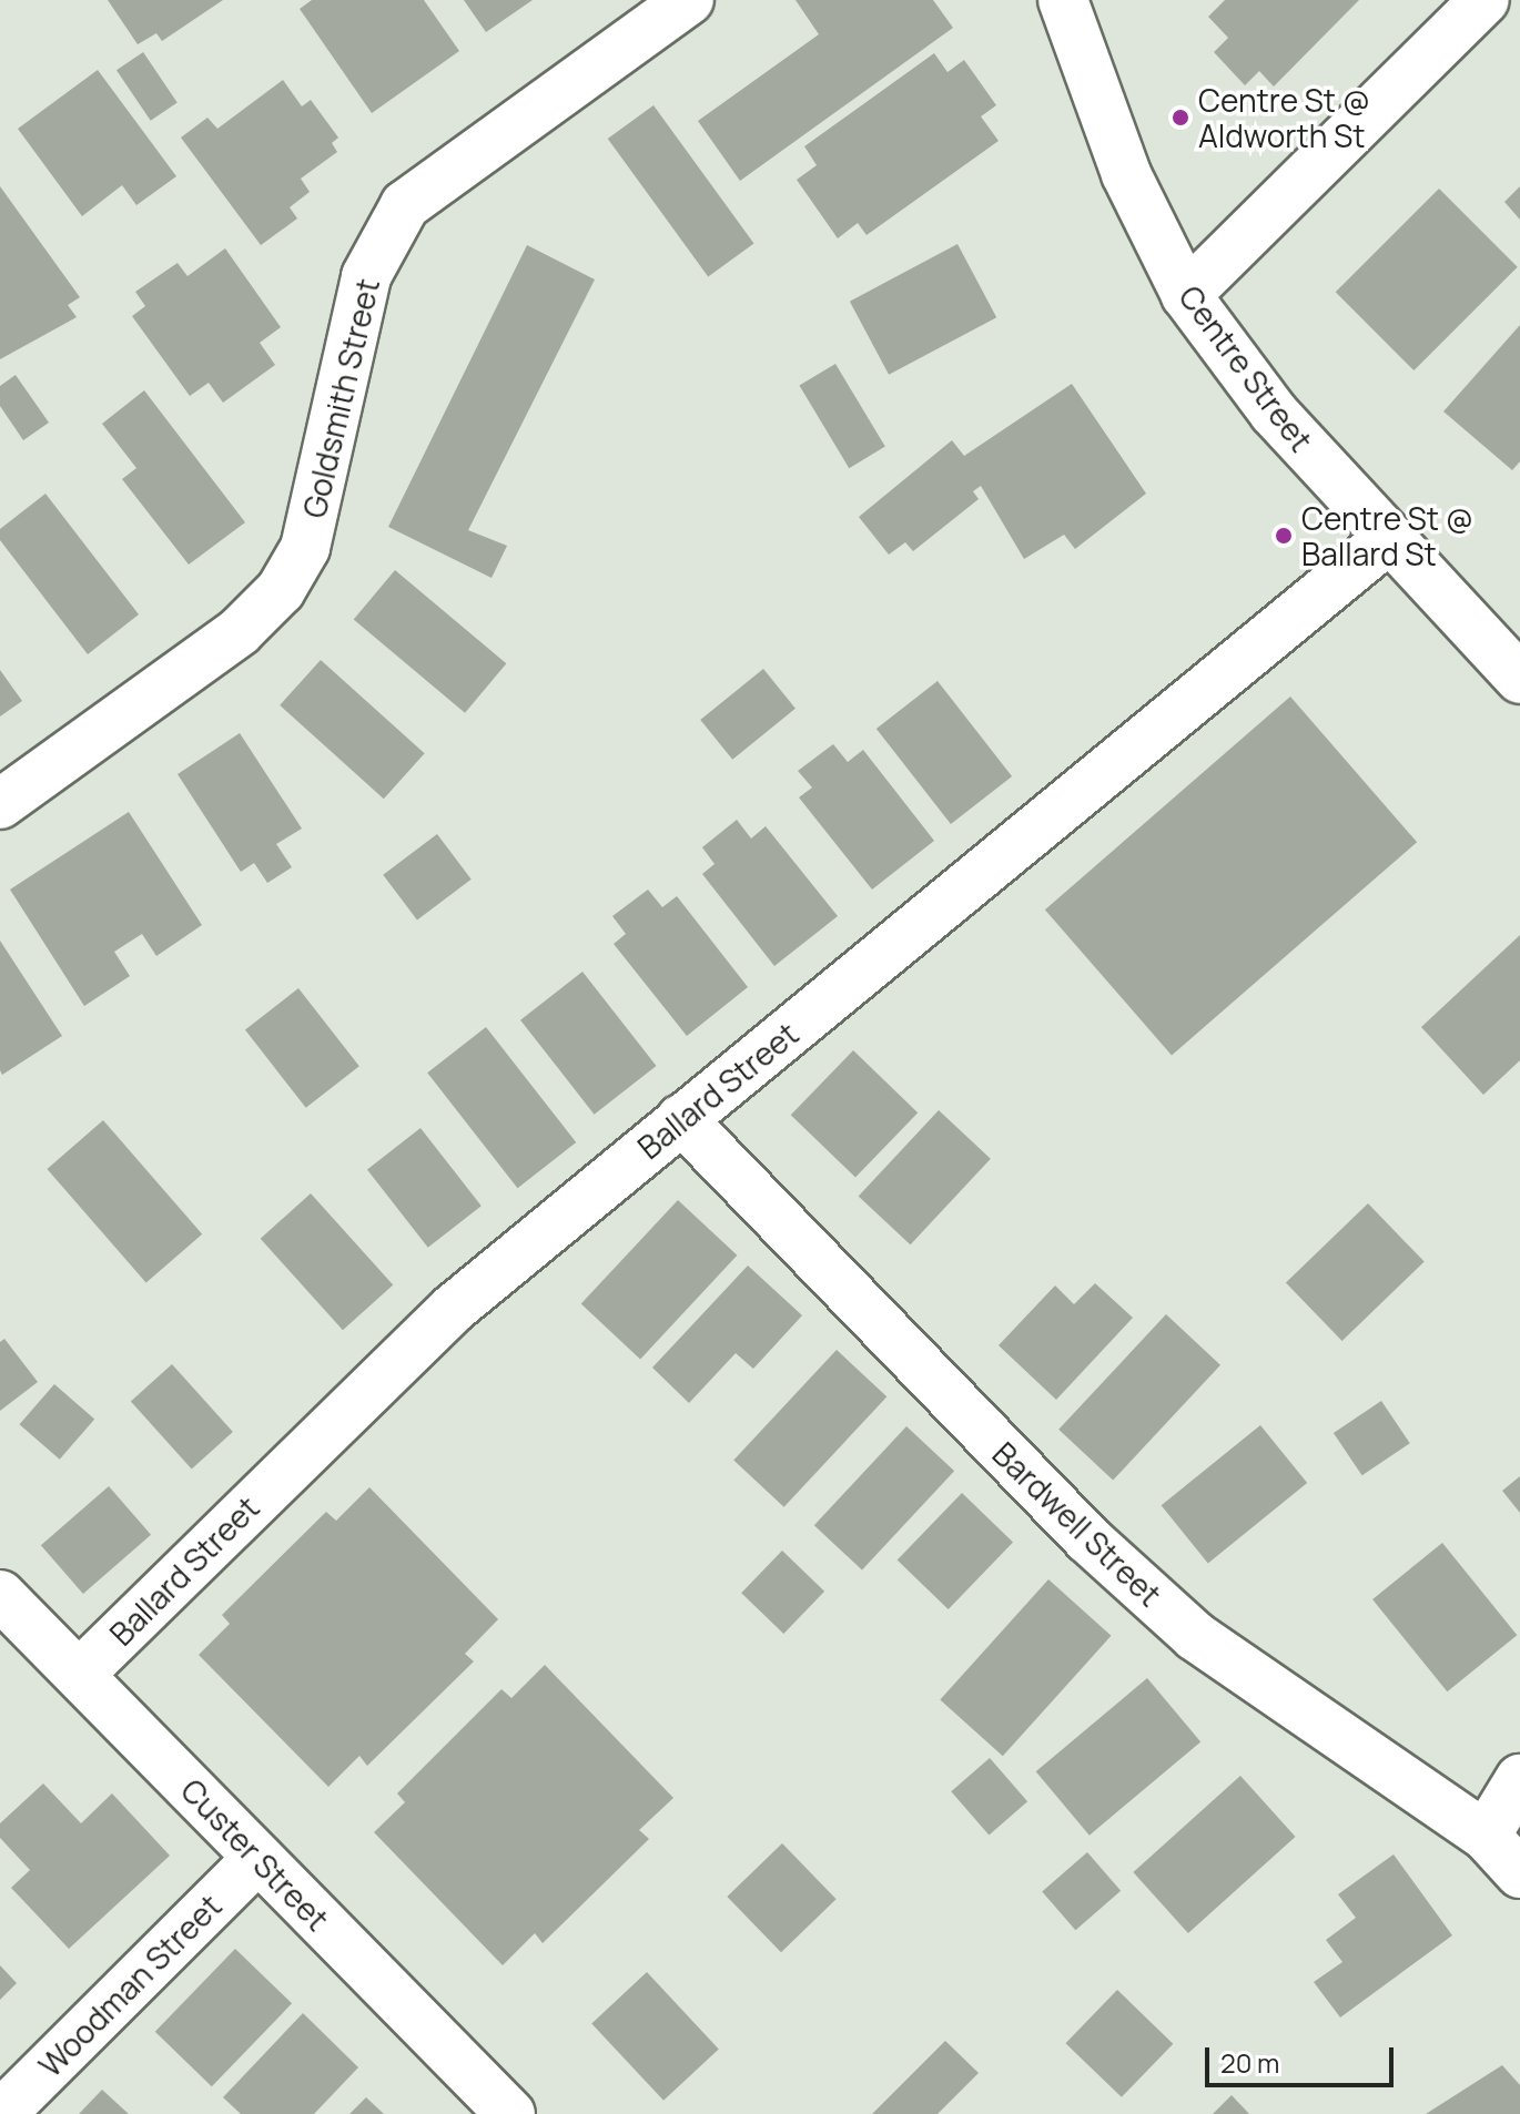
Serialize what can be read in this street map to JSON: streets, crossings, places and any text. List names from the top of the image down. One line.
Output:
{"streets":{"street":["Centre Street","Goldsmith Street","Ballard Street","Bardwell Street","Custer Street","Woodman Street"]},"crossings":[["Centre Street","Ballard Street"],["Ballard Street","Bardwell Street"],["Ballard Street","Custer Street"],["Custer Street","Woodman Street"]],"places":["Centre St @ Aldworth St","Centre St @ Ballard St"],"scale_bar":"20 m"}
